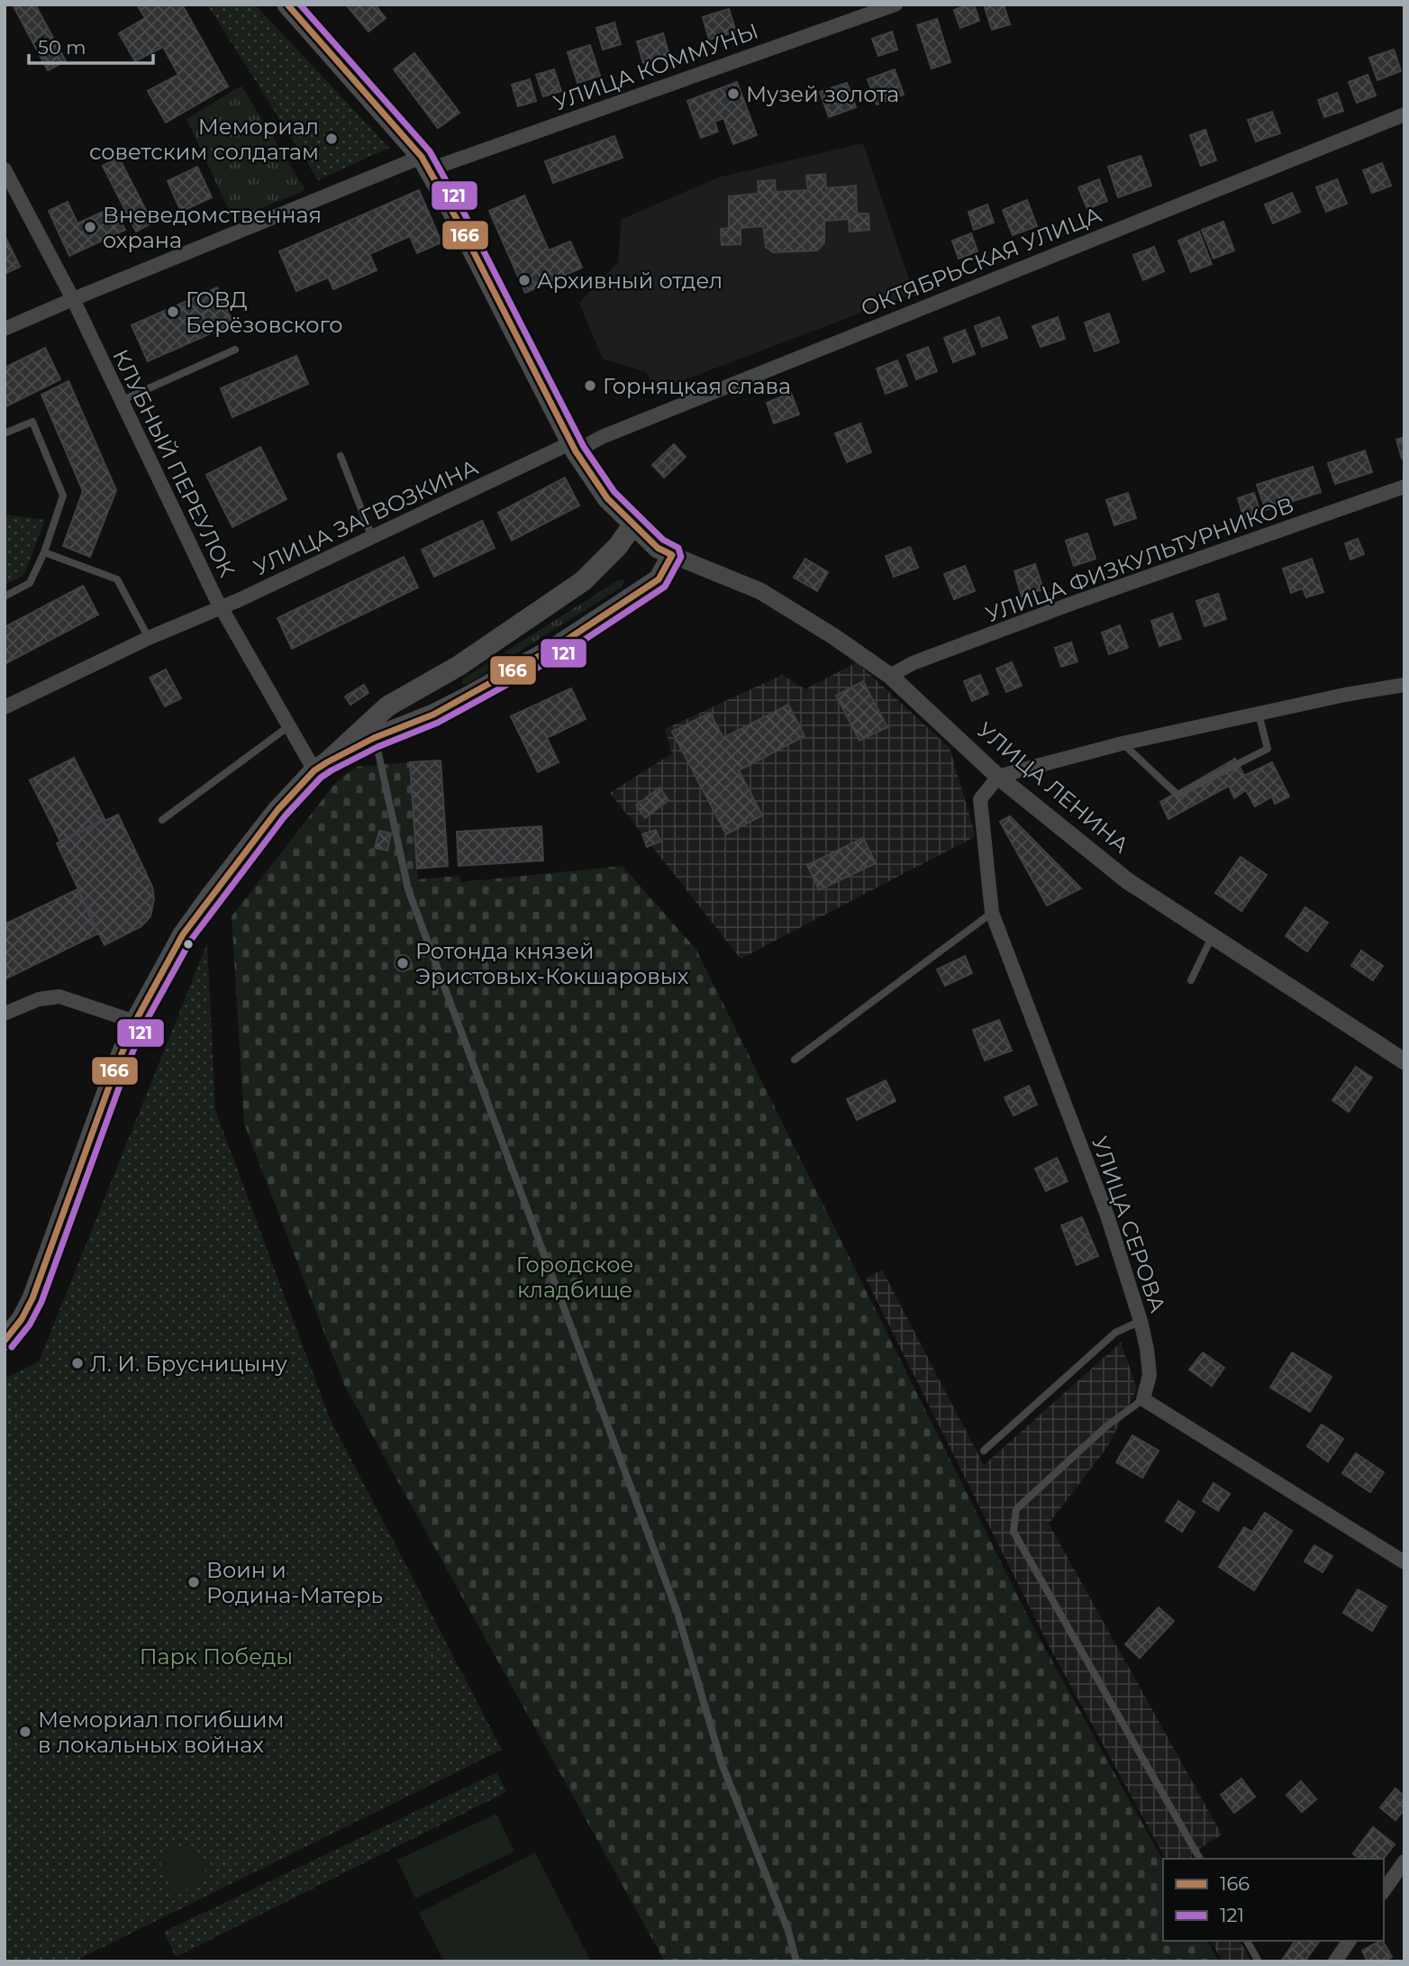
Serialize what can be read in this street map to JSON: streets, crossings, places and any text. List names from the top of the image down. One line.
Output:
{"streets":{"street":["УЛИЦА КОММУНЫ","ОКТЯБРЬСКАЯ УЛИЦА","КЛУБНЫЙ ПЕРЕУЛОК","УЛИЦА ЗАГВОЗКИНА","УЛИЦА ФИЗКУЛЬТУРНИКОВ","УЛИЦА ЛЕНИНА","УЛИЦА СЕРОВА"]},"crossings":[["УЛИЦА КОММУНЫ","КЛУБНЫЙ ПЕРЕУЛОК"],["ОКТЯБРЬСКАЯ УЛИЦА","УЛИЦА ЗАГВОЗКИНА"],["КЛУБНЫЙ ПЕРЕУЛОК","УЛИЦА ЗАГВОЗКИНА"],["УЛИЦА ФИЗКУЛЬТУРНИКОВ","УЛИЦА ЛЕНИНА"],["УЛИЦА ЛЕНИНА","УЛИЦА СЕРОВА"]],"parks":["Городское кладбище","Парк Победы"],"places":["Музей золота","Мемориал советским солдатам","Вневедомственная охрана","Архивный отдел","ГОВД Берёзовского","Горняцкая слава","Ротонда князей Эристовых-Кокшаровых","Л. И. Брусницыну","Воин и Родина-Матерь","Мемориал погибшим в локальных войнах"],"lines":["transit line 166","transit line 121"],"legend":["166","121"],"scale_bar":"50 m"}
